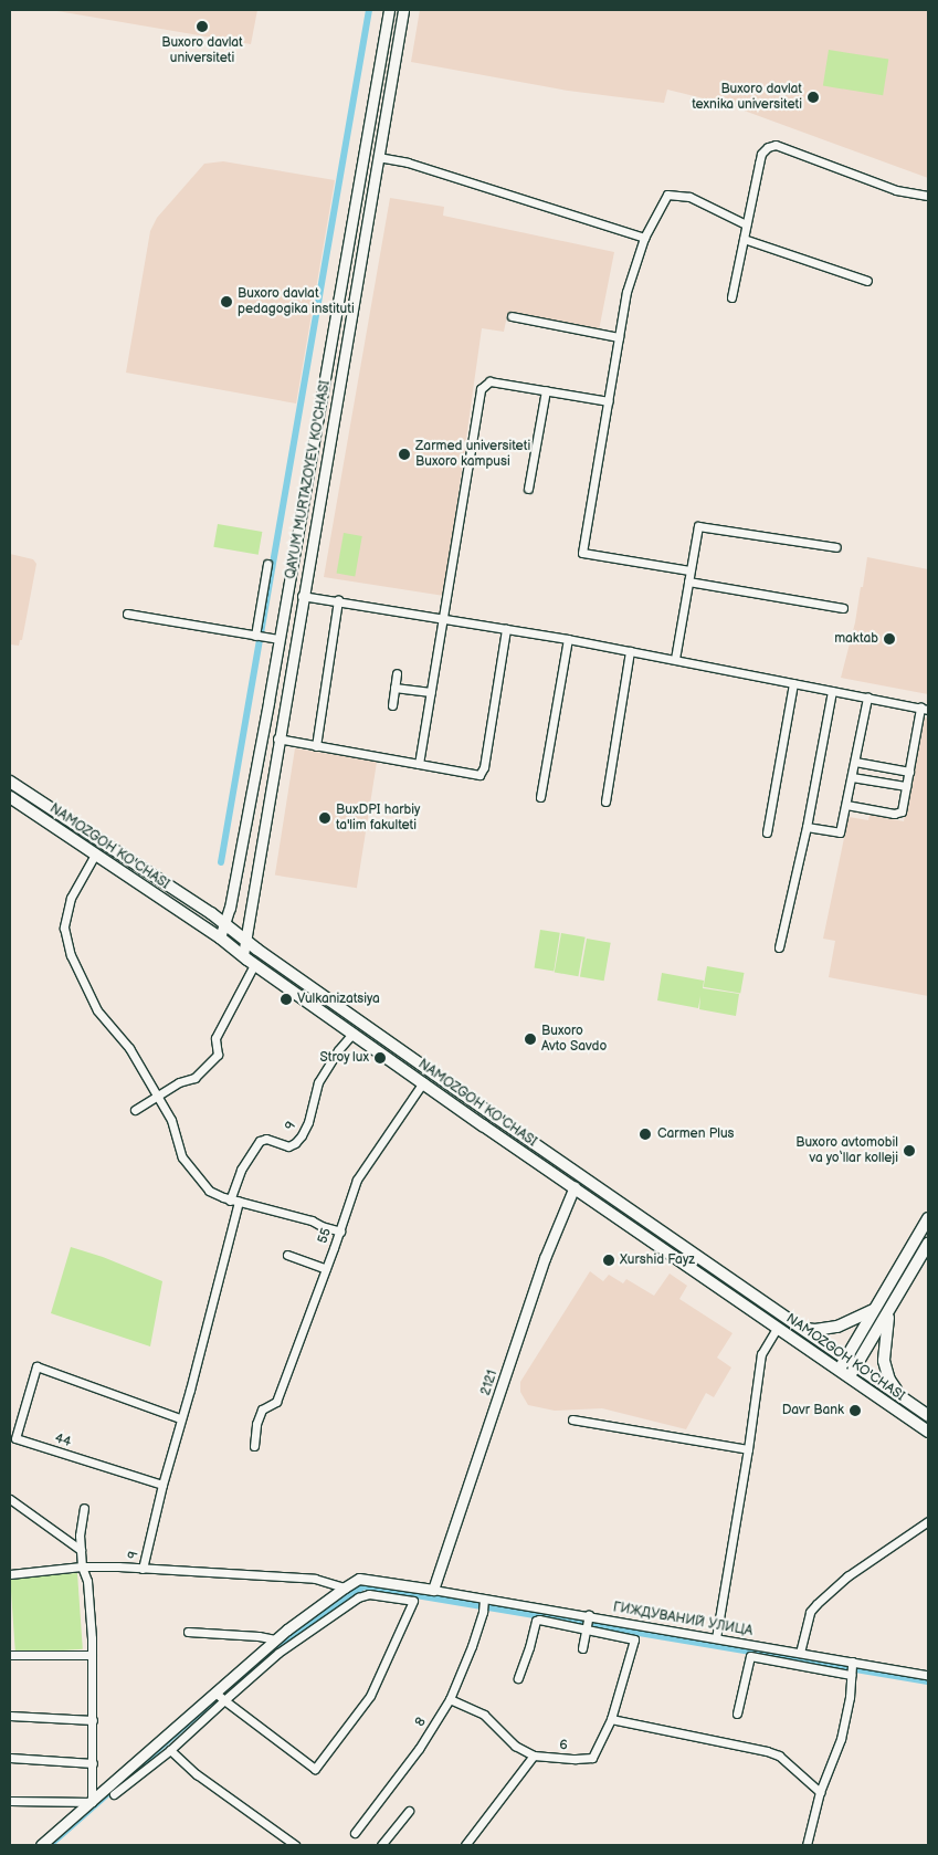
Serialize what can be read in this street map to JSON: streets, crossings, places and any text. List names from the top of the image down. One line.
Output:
{"streets":{"main road":["NAMOZGOH KO'CHASI"],"street":["QAYUM MURTAZOYEV KO'CHASI","9","55","2121","44","ГИЖДУВАНИЙ УЛИЦА","8","6"]},"crossings":[["QAYUM MURTAZOYEV KO'CHASI","NAMOZGOH KO'CHASI"],["NAMOZGOH KO'CHASI","9"],["NAMOZGOH KO'CHASI","55"],["NAMOZGOH KO'CHASI","2121"],["9","44"],["2121","ГИЖДУВАНИЙ УЛИЦА"],["ГИЖДУВАНИЙ УЛИЦА","8"],["ГИЖДУВАНИЙ УЛИЦА","6"]],"places":["Buxoro davlat universiteti","Buxoro davlat texnika universiteti","Buxoro davlat pedagogika instituti","Zarmed universiteti Buxoro kampusi","maktab","BuxDPI harbiy ta'lim fakulteti","Vulkanizatsiya","Buxoro Avto Savdo","Stroy lux","Carmen Plus","Buxoro avtomobil va yo‘llar kolleji","Xurshid Fayz","Davr Bank"]}
